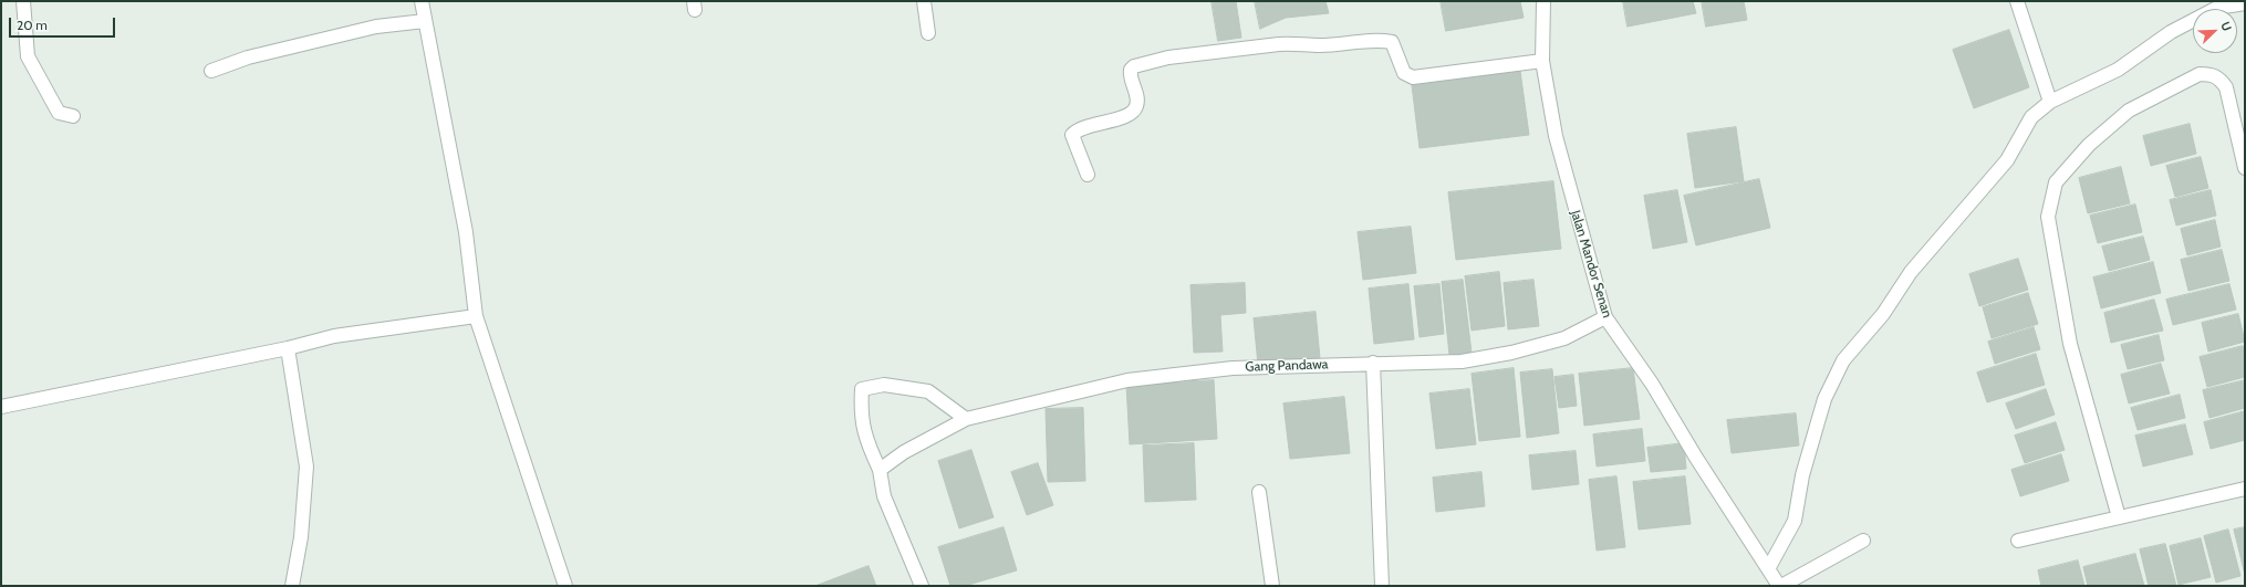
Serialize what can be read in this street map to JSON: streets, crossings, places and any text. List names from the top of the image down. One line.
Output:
{"streets":{"street":["Jalan Mandor Senan","Gang Pandawa"]},"crossings":[["Jalan Mandor Senan","Gang Pandawa"]],"scale_bar":"20 m","north":"top right"}
